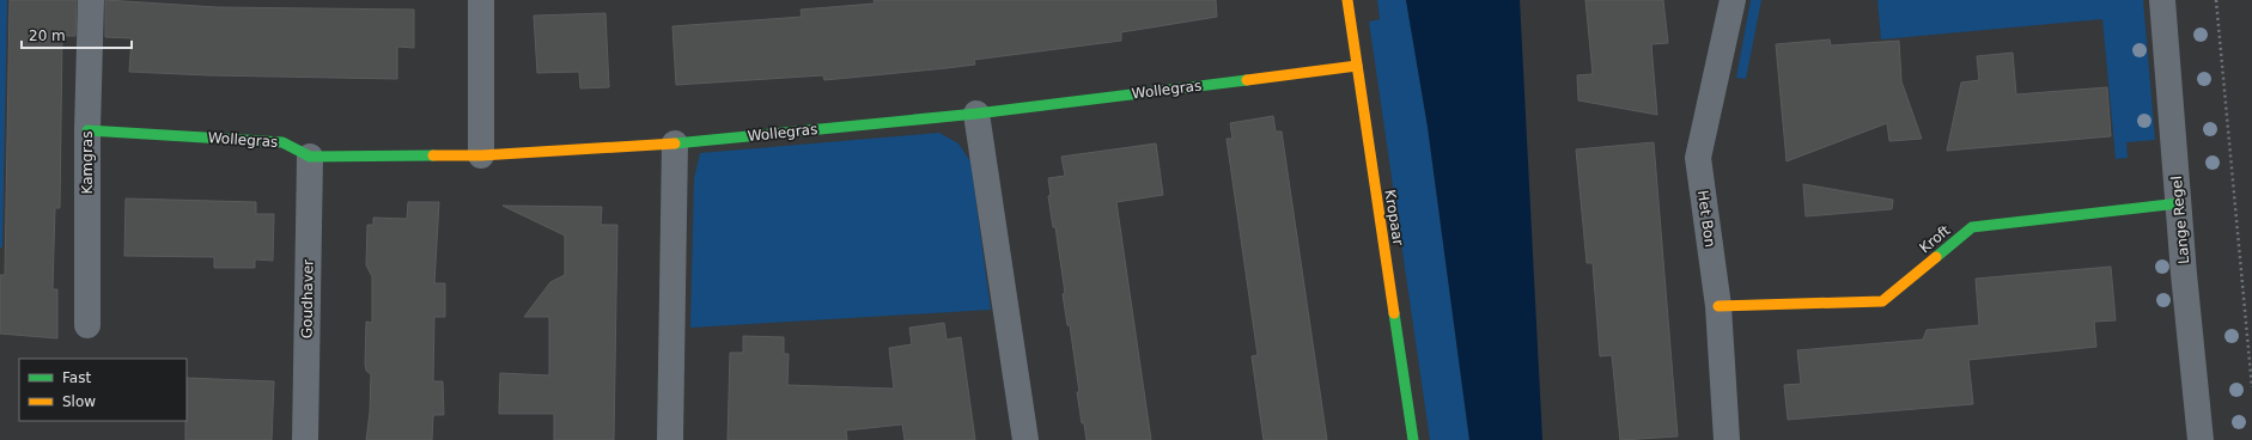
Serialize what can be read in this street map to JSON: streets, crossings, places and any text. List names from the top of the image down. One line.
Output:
{"streets":{"street":["Wollegras","Kamgras","Kropaar","Het Bon","Lange Regel","Kroft","Goudhaver"]},"crossings":[["Wollegras","Kamgras"],["Wollegras","Kropaar"],["Wollegras","Goudhaver"],["Het Bon","Kroft"],["Lange Regel","Kroft"]],"legend":["Fast","Slow"],"scale_bar":"20 m"}
